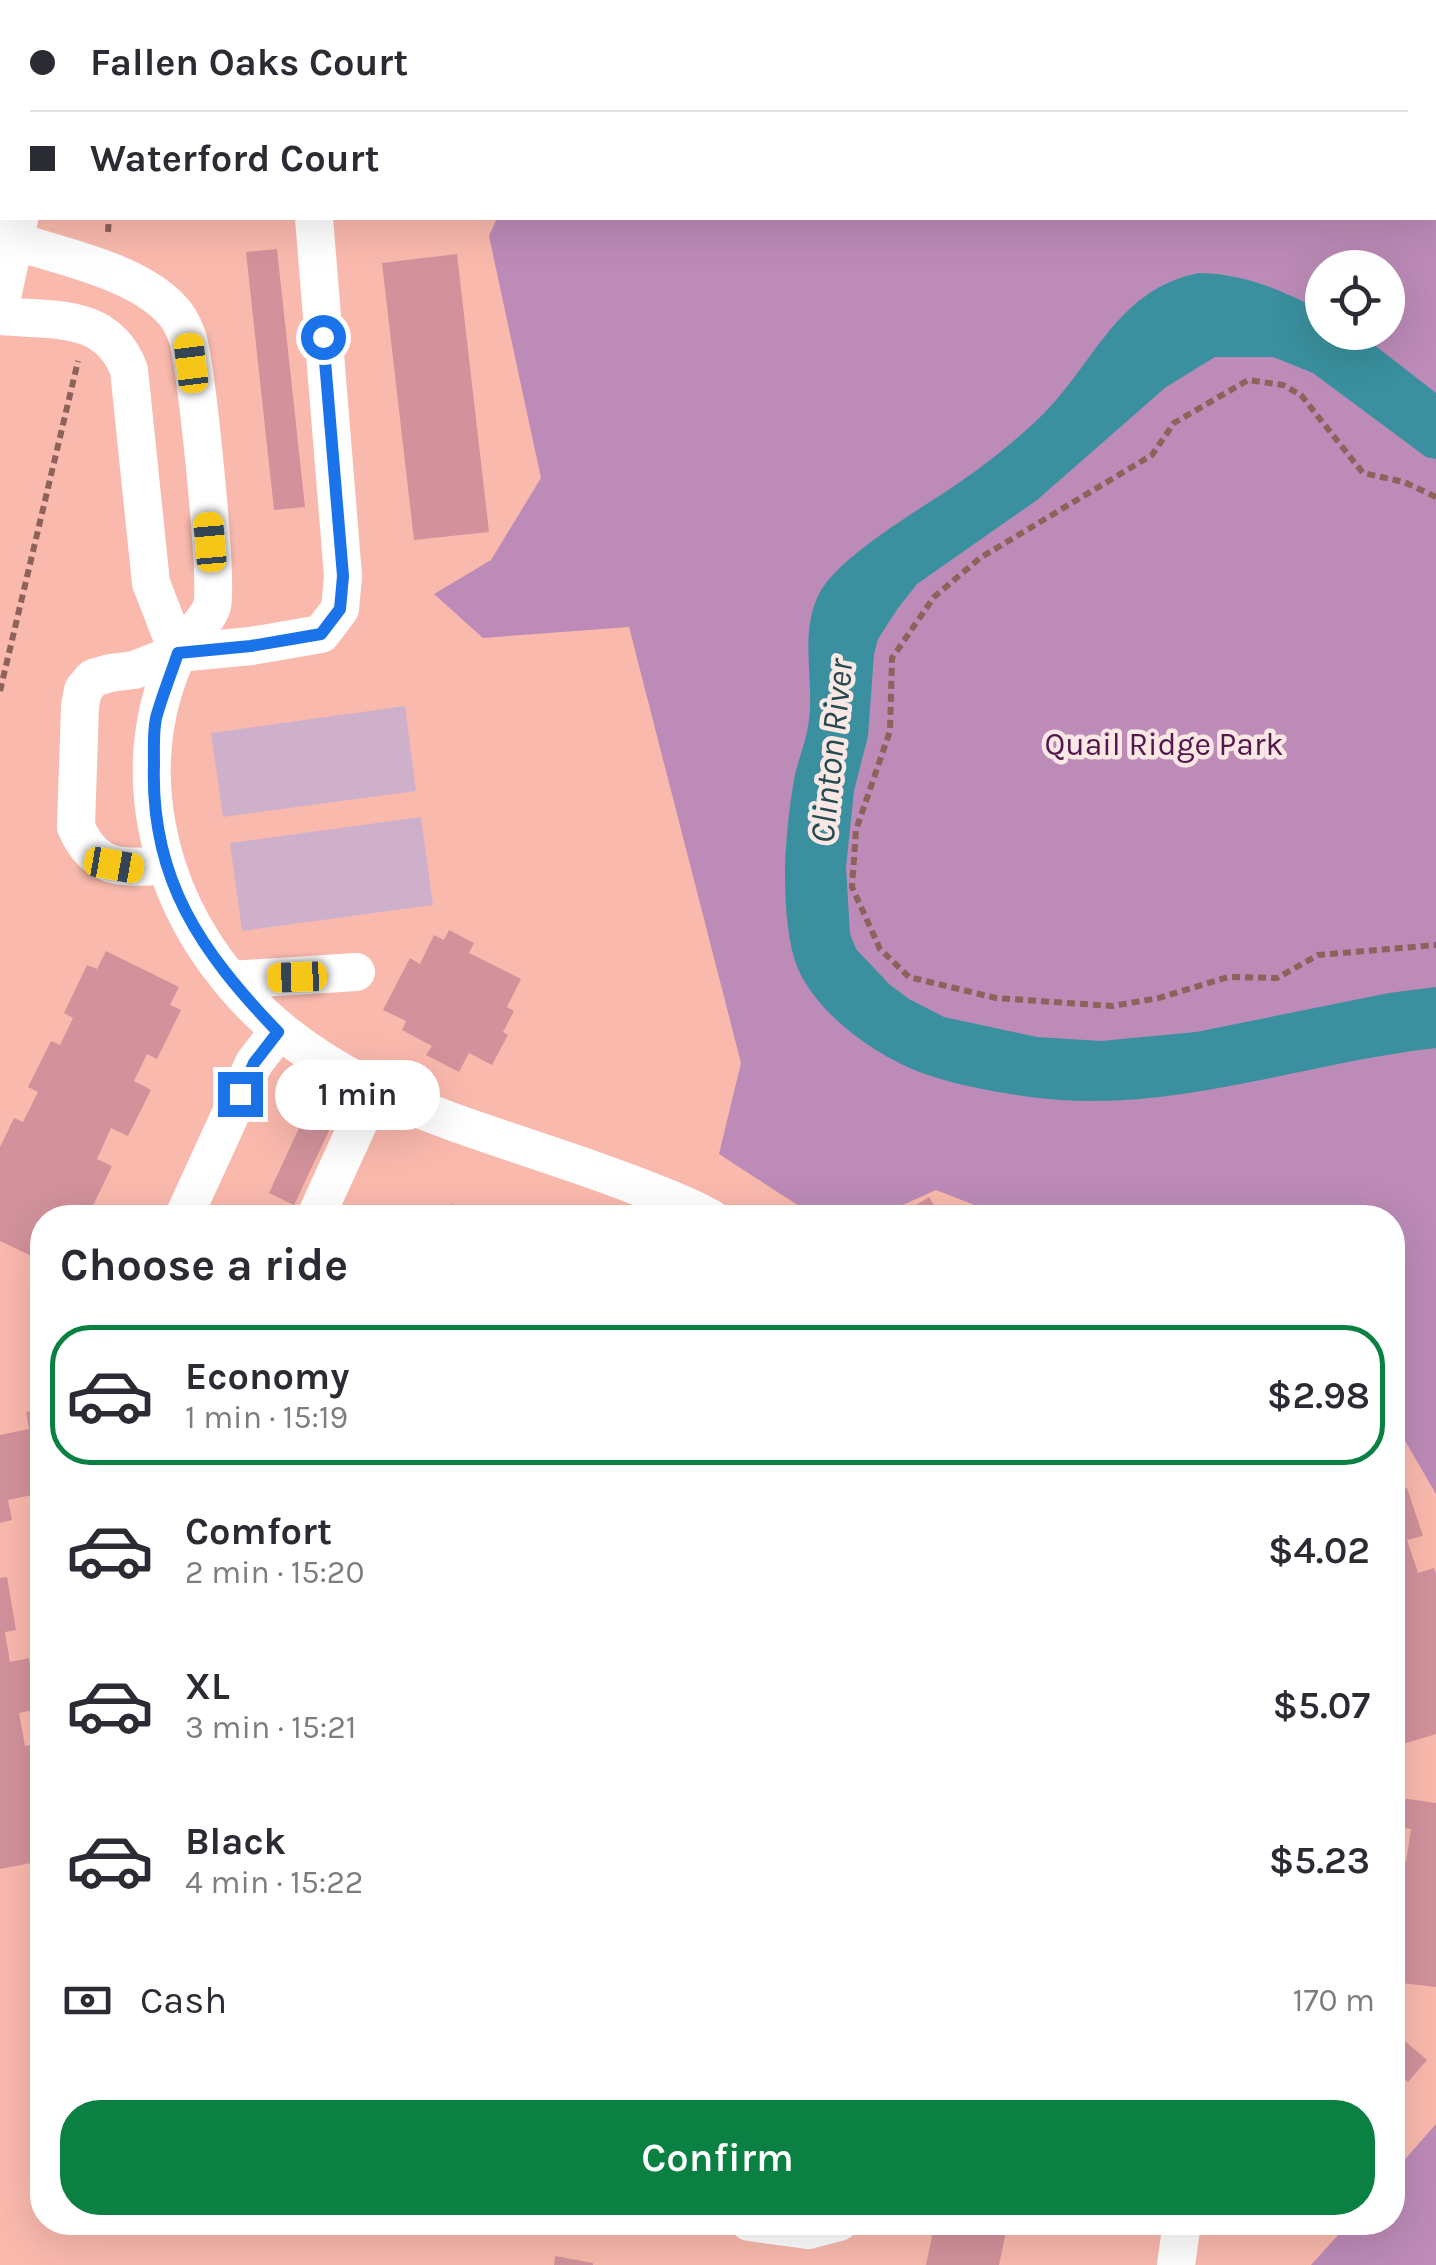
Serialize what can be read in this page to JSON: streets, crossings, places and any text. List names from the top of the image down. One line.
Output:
{"water":["Clinton River"],"parks":["Quail Ridge Park"],"page":{"banner":["Fallen Oaks Court","Waterford Court"],"bubble":"1 min","heading":"Choose a ride","list":[{"name":"Economy","note":"1 min · 15:19","value":"$2.98"},{"name":"Comfort","note":"2 min · 15:20","value":"$4.02"},{"name":"XL","note":"3 min · 15:21","value":"$5.07"},{"name":"Black","note":"4 min · 15:22","value":"$5.23"}],"pay":["Cash","170 m"],"buttons":"Confirm"}}
